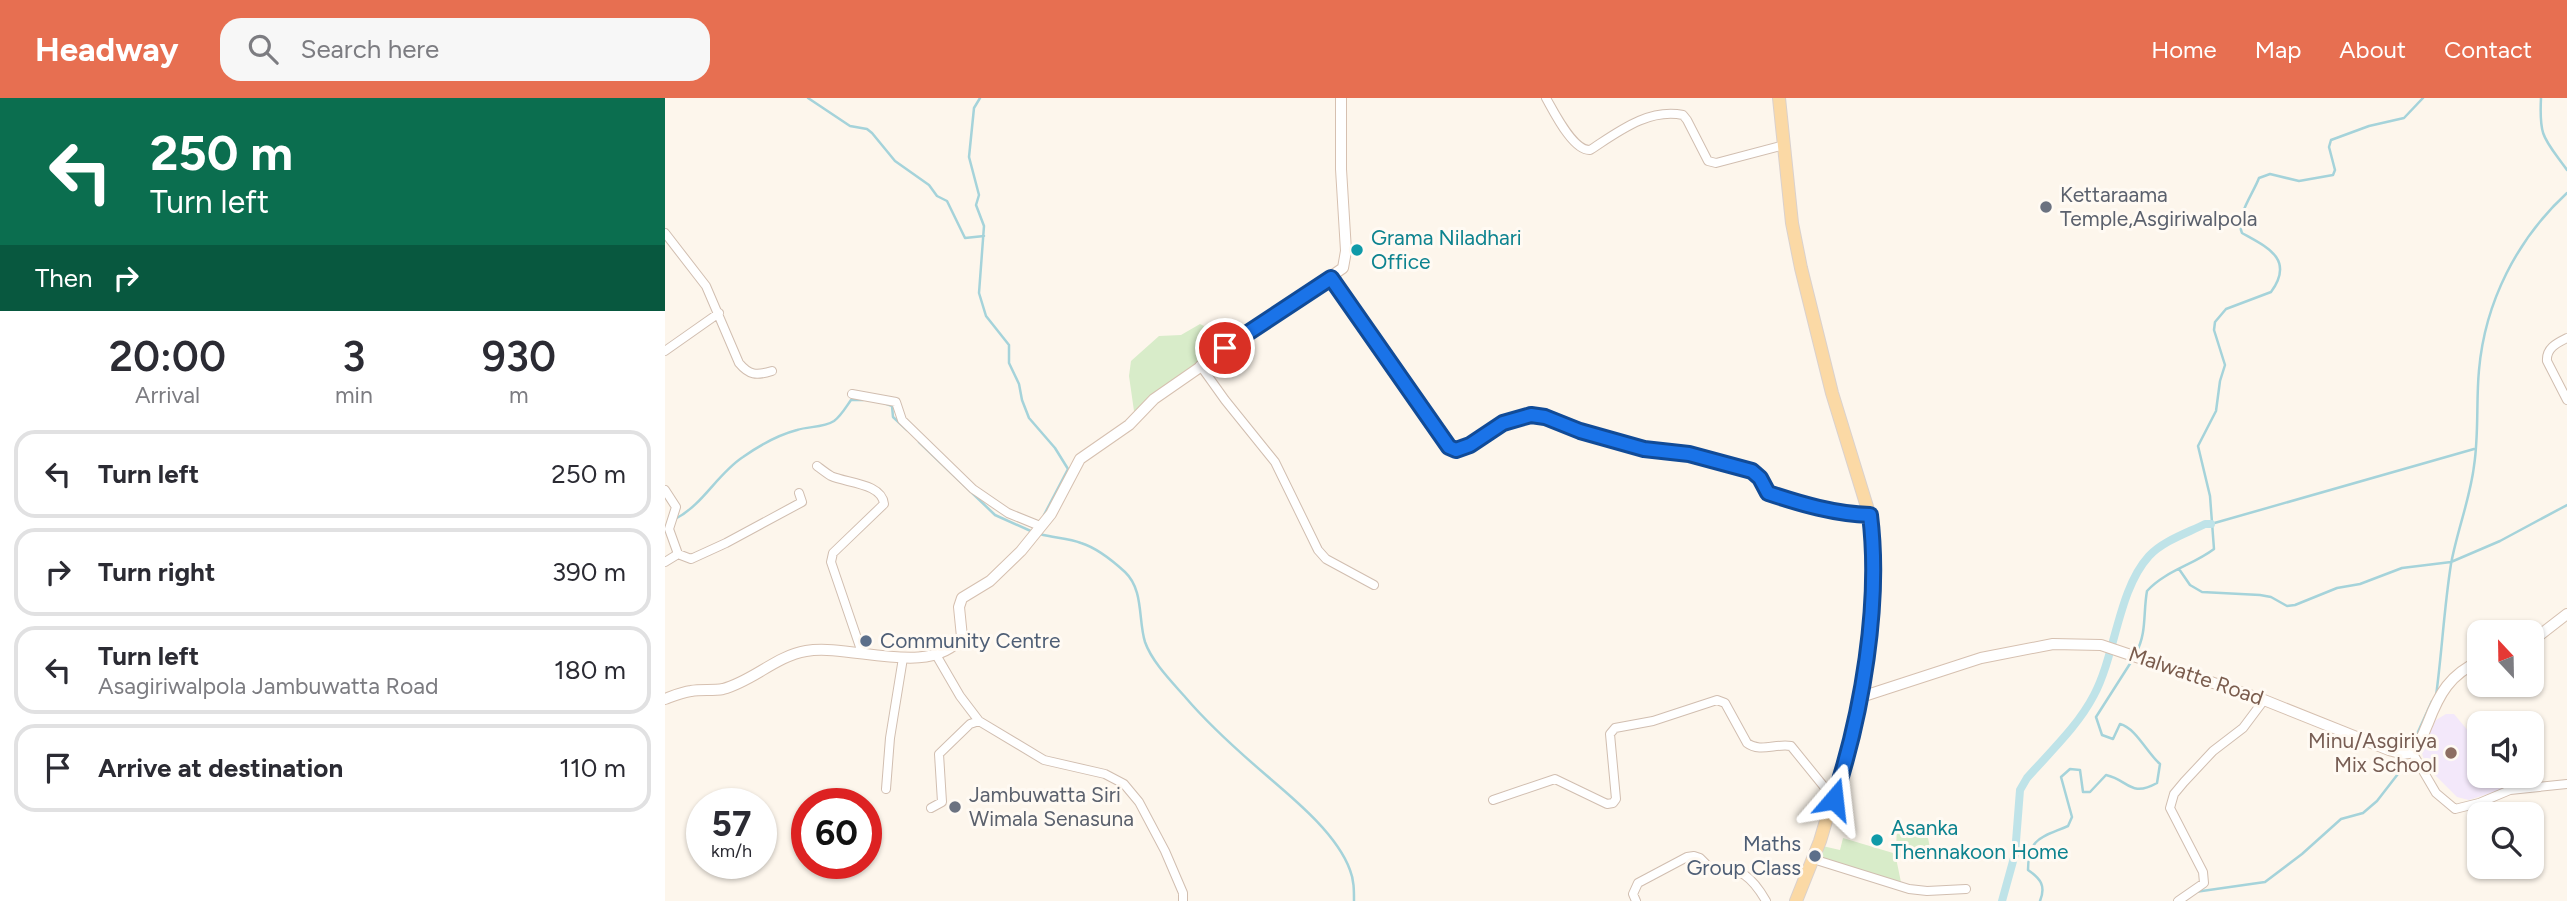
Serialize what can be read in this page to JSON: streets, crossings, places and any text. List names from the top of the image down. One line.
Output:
{"streets":{"street":["Malwatte Road"]},"places":["Kettaraama Temple,Asgiriwalpola","Grama Niladhari Office","Community Centre","Minu/Asgiriya Mix School","Jambuwatta Siri Wimala Senasuna","Asanka Thennakoon Home","Maths Group Class"],"north":"top","page":{"header":"Headway","search":"Search here","nav":["Home","Map","About","Contact"],"turn":["250 m","Turn left"],"then":"Then","eta":["20:00","Arrival","3","min","930","m"],"list":[{"name":"Turn left","value":"250 m"},{"name":"Turn right","value":"390 m"},{"name":"Turn left","note":"Asagiriwalpola Jambuwatta Road","value":"180 m"},{"name":"Arrive at destination","value":"110 m"}],"speed":"57 km/h","limit":"60"}}
